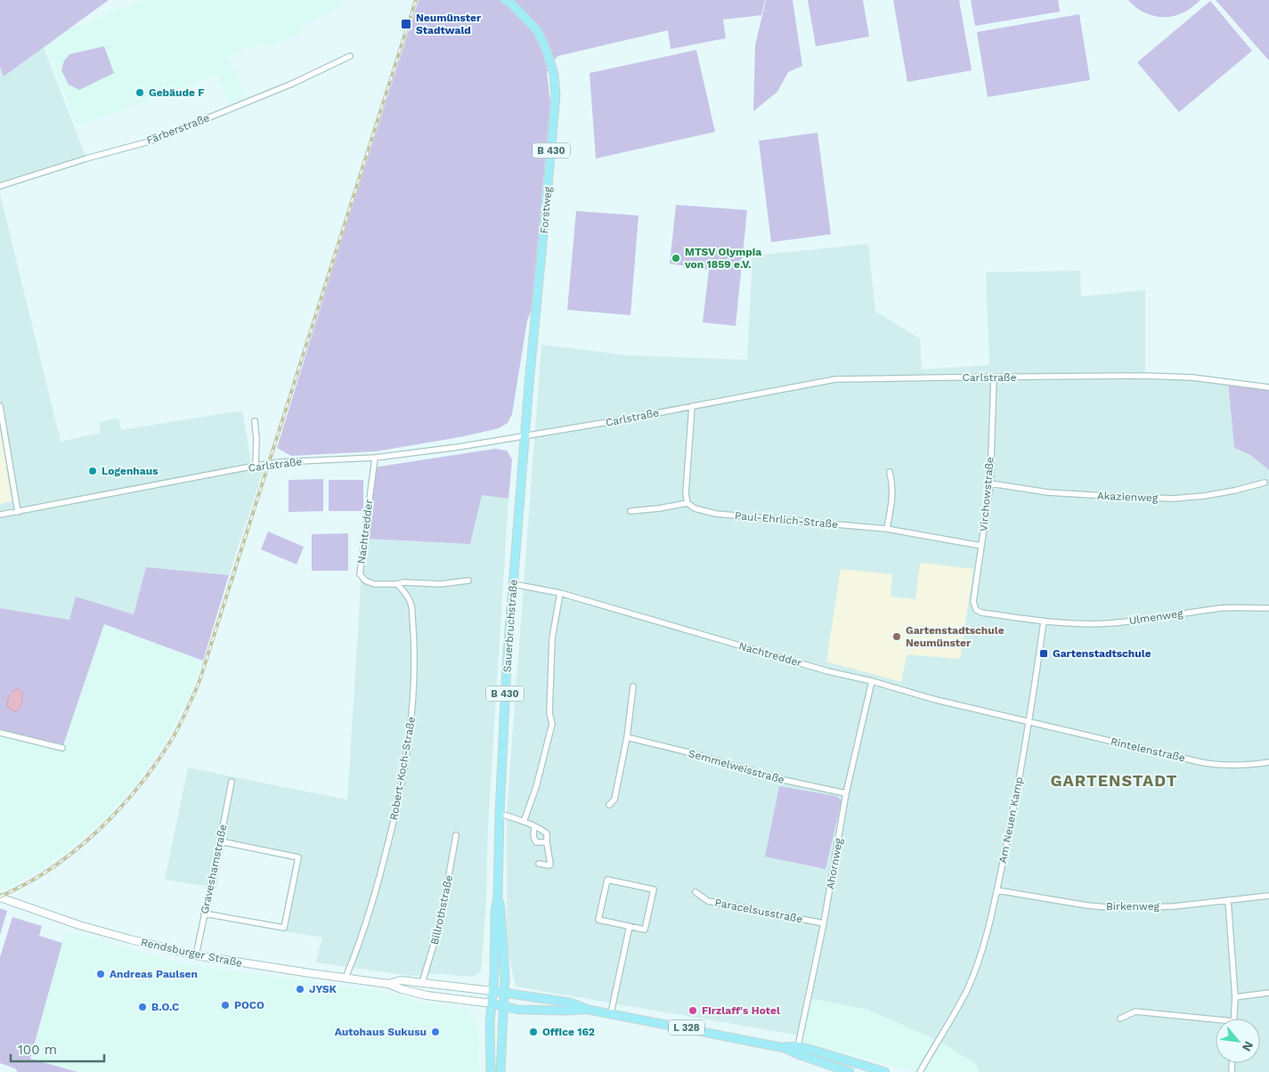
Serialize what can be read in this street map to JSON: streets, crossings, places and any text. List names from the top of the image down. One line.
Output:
{"streets":{"main road":["B 430","Forstweg","Sauerbruchstraße","Rendsburger Straße","L 328"],"street":["Färberstraße","Carlstraße","Virchowstraße","Akazienweg","Paul-Ehrlich-Straße","Nachtredder","Ulmenweg","Rintelenstraße","Semmelweisstraße","Robert-Koch-Straße","Am Neuen Kamp","Ahornweg","Graveshamstraße","Birkenweg","Billrothstraße","Paracelsusstraße"]},"crossings":[["B 430","Sauerbruchstraße"],["B 430","Rendsburger Straße"],["Forstweg","Carlstraße"],["Forstweg","Sauerbruchstraße"],["Carlstraße","Virchowstraße"],["Carlstraße","Nachtredder"],["Carlstraße","Sauerbruchstraße"],["Virchowstraße","Akazienweg"],["Virchowstraße","Paul-Ehrlich-Straße"],["Virchowstraße","Ulmenweg"],["Virchowstraße","Am Neuen Kamp"],["Nachtredder","Sauerbruchstraße"],["Nachtredder","Rintelenstraße"],["Nachtredder","Robert-Koch-Straße"],["Nachtredder","Am Neuen Kamp"],["Nachtredder","Ahornweg"],["Ulmenweg","Am Neuen Kamp"],["Sauerbruchstraße","Rendsburger Straße"],["Rintelenstraße","Am Neuen Kamp"],["Semmelweisstraße","Ahornweg"],["Robert-Koch-Straße","Rendsburger Straße"],["Am Neuen Kamp","Birkenweg"],["Ahornweg","Paracelsusstraße"],["Ahornweg","Rendsburger Straße"],["Graveshamstraße","Rendsburger Straße"],["Billrothstraße","Rendsburger Straße"]],"districts":["GARTENSTADT"],"places":{"transit":["Neumünster Stadtwald","Gartenstadtschule"],"other":["Gebäude F","MTSV Olympia von 1859 e.V.","Logenhaus","Gartenstadtschule Neumünster","Andreas Paulsen","JYSK","POCO","B.O.C","Firzlaff's Hotel","Autohaus Sukusu","Office 162"]},"scale_bar":"100 m","north":"bottom right"}
